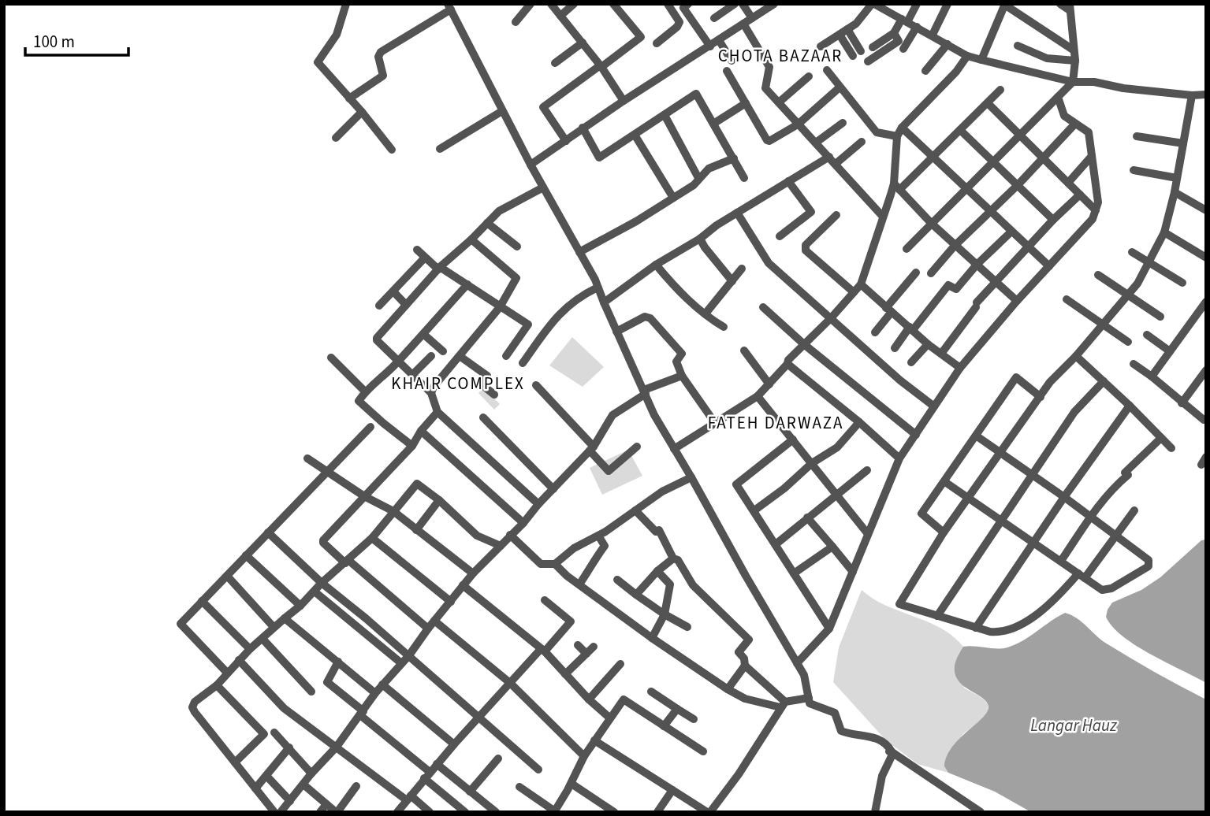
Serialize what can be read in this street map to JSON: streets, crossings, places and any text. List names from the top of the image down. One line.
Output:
{"districts":["CHOTA BAZAAR","KHAIR COMPLEX","FATEH DARWAZA"],"water":["Langar Hauz"],"scale_bar":"100 m"}
